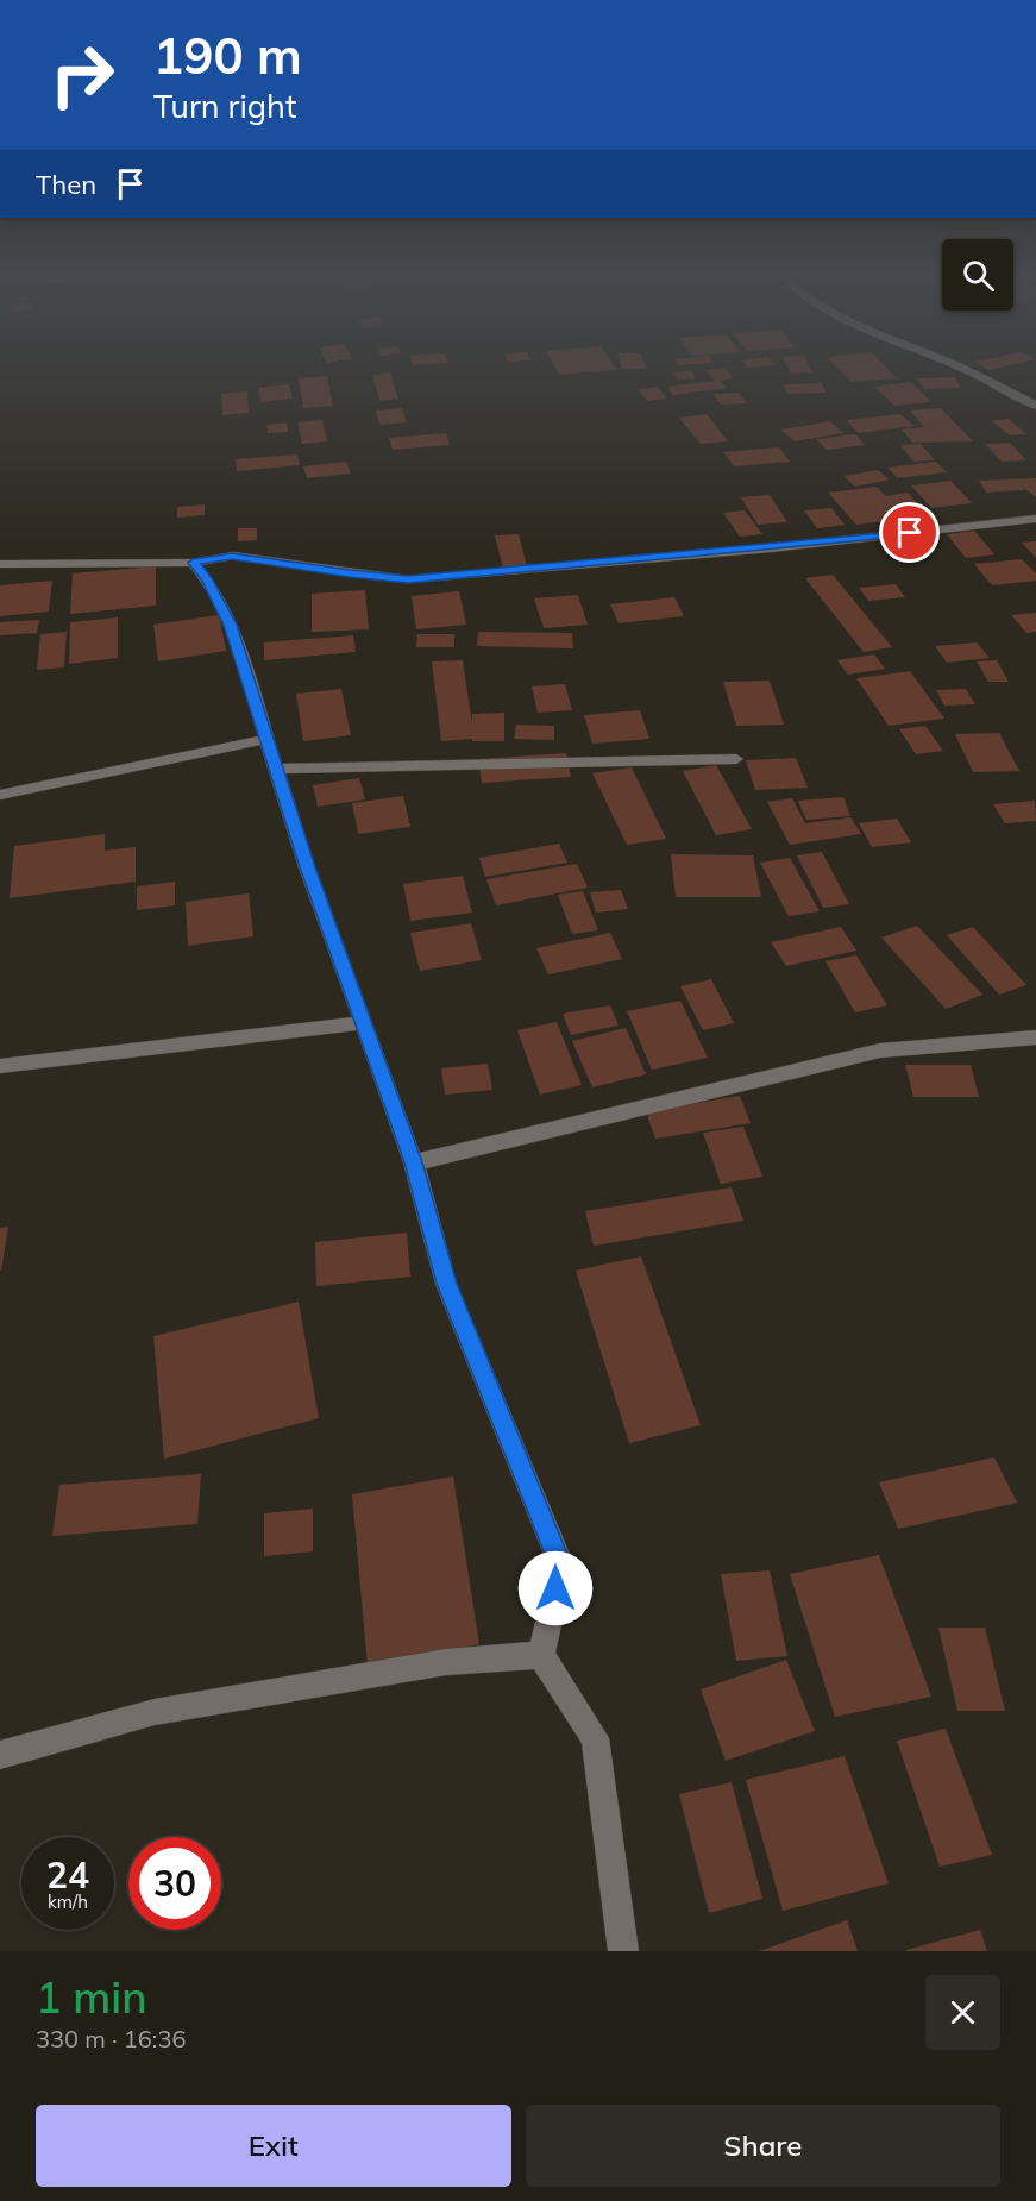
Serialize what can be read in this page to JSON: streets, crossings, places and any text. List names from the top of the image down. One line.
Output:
{"page":{"turn":["190 m","Turn right"],"then":"Then","speed":"24 km/h","limit":"30","heading":["1 min","330 m · 16:36"],"buttons":["Exit","Share"]}}
